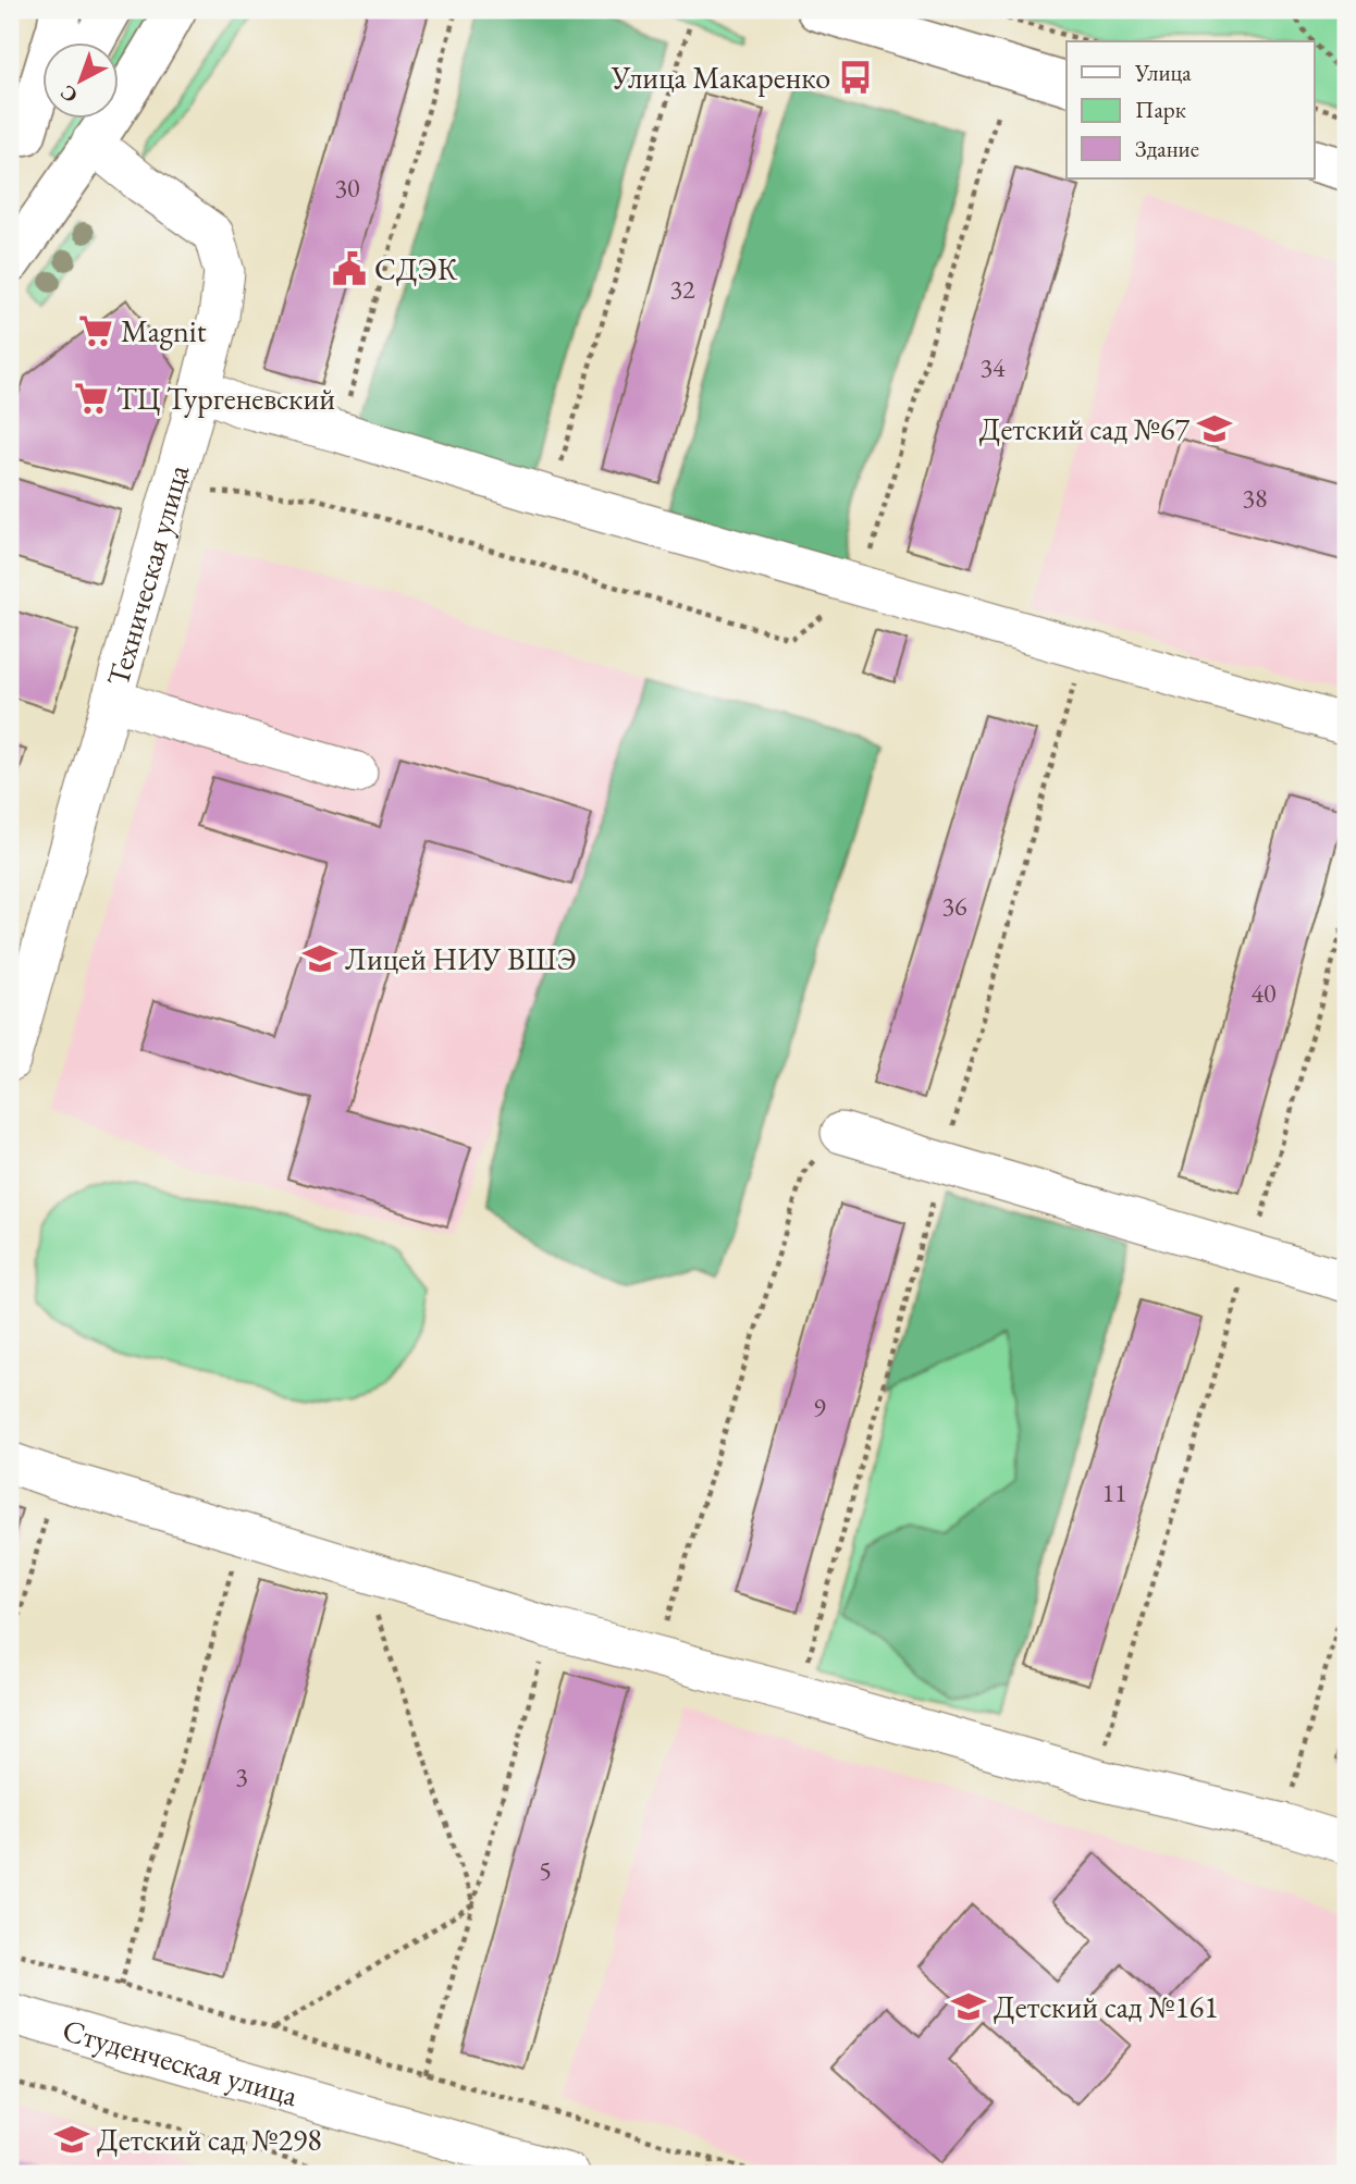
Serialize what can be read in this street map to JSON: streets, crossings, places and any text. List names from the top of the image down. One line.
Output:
{"streets":{"street":["Техническая улица","Студенческая улица"]},"places":{"bus stop":["Улица Макаренко"],"public building":["СДЭК"],"supermarket":["Magnit","ТЦ Тургеневский"],"school or university":["Детский сад №67","Лицей НИУ ВШЭ","Детский сад №161","Детский сад №298"]},"house_numbers":["30","32","34","38","36","40","9","11","3","5"],"legend":["Улица","Парк","Здание"],"north":"bottom left"}
